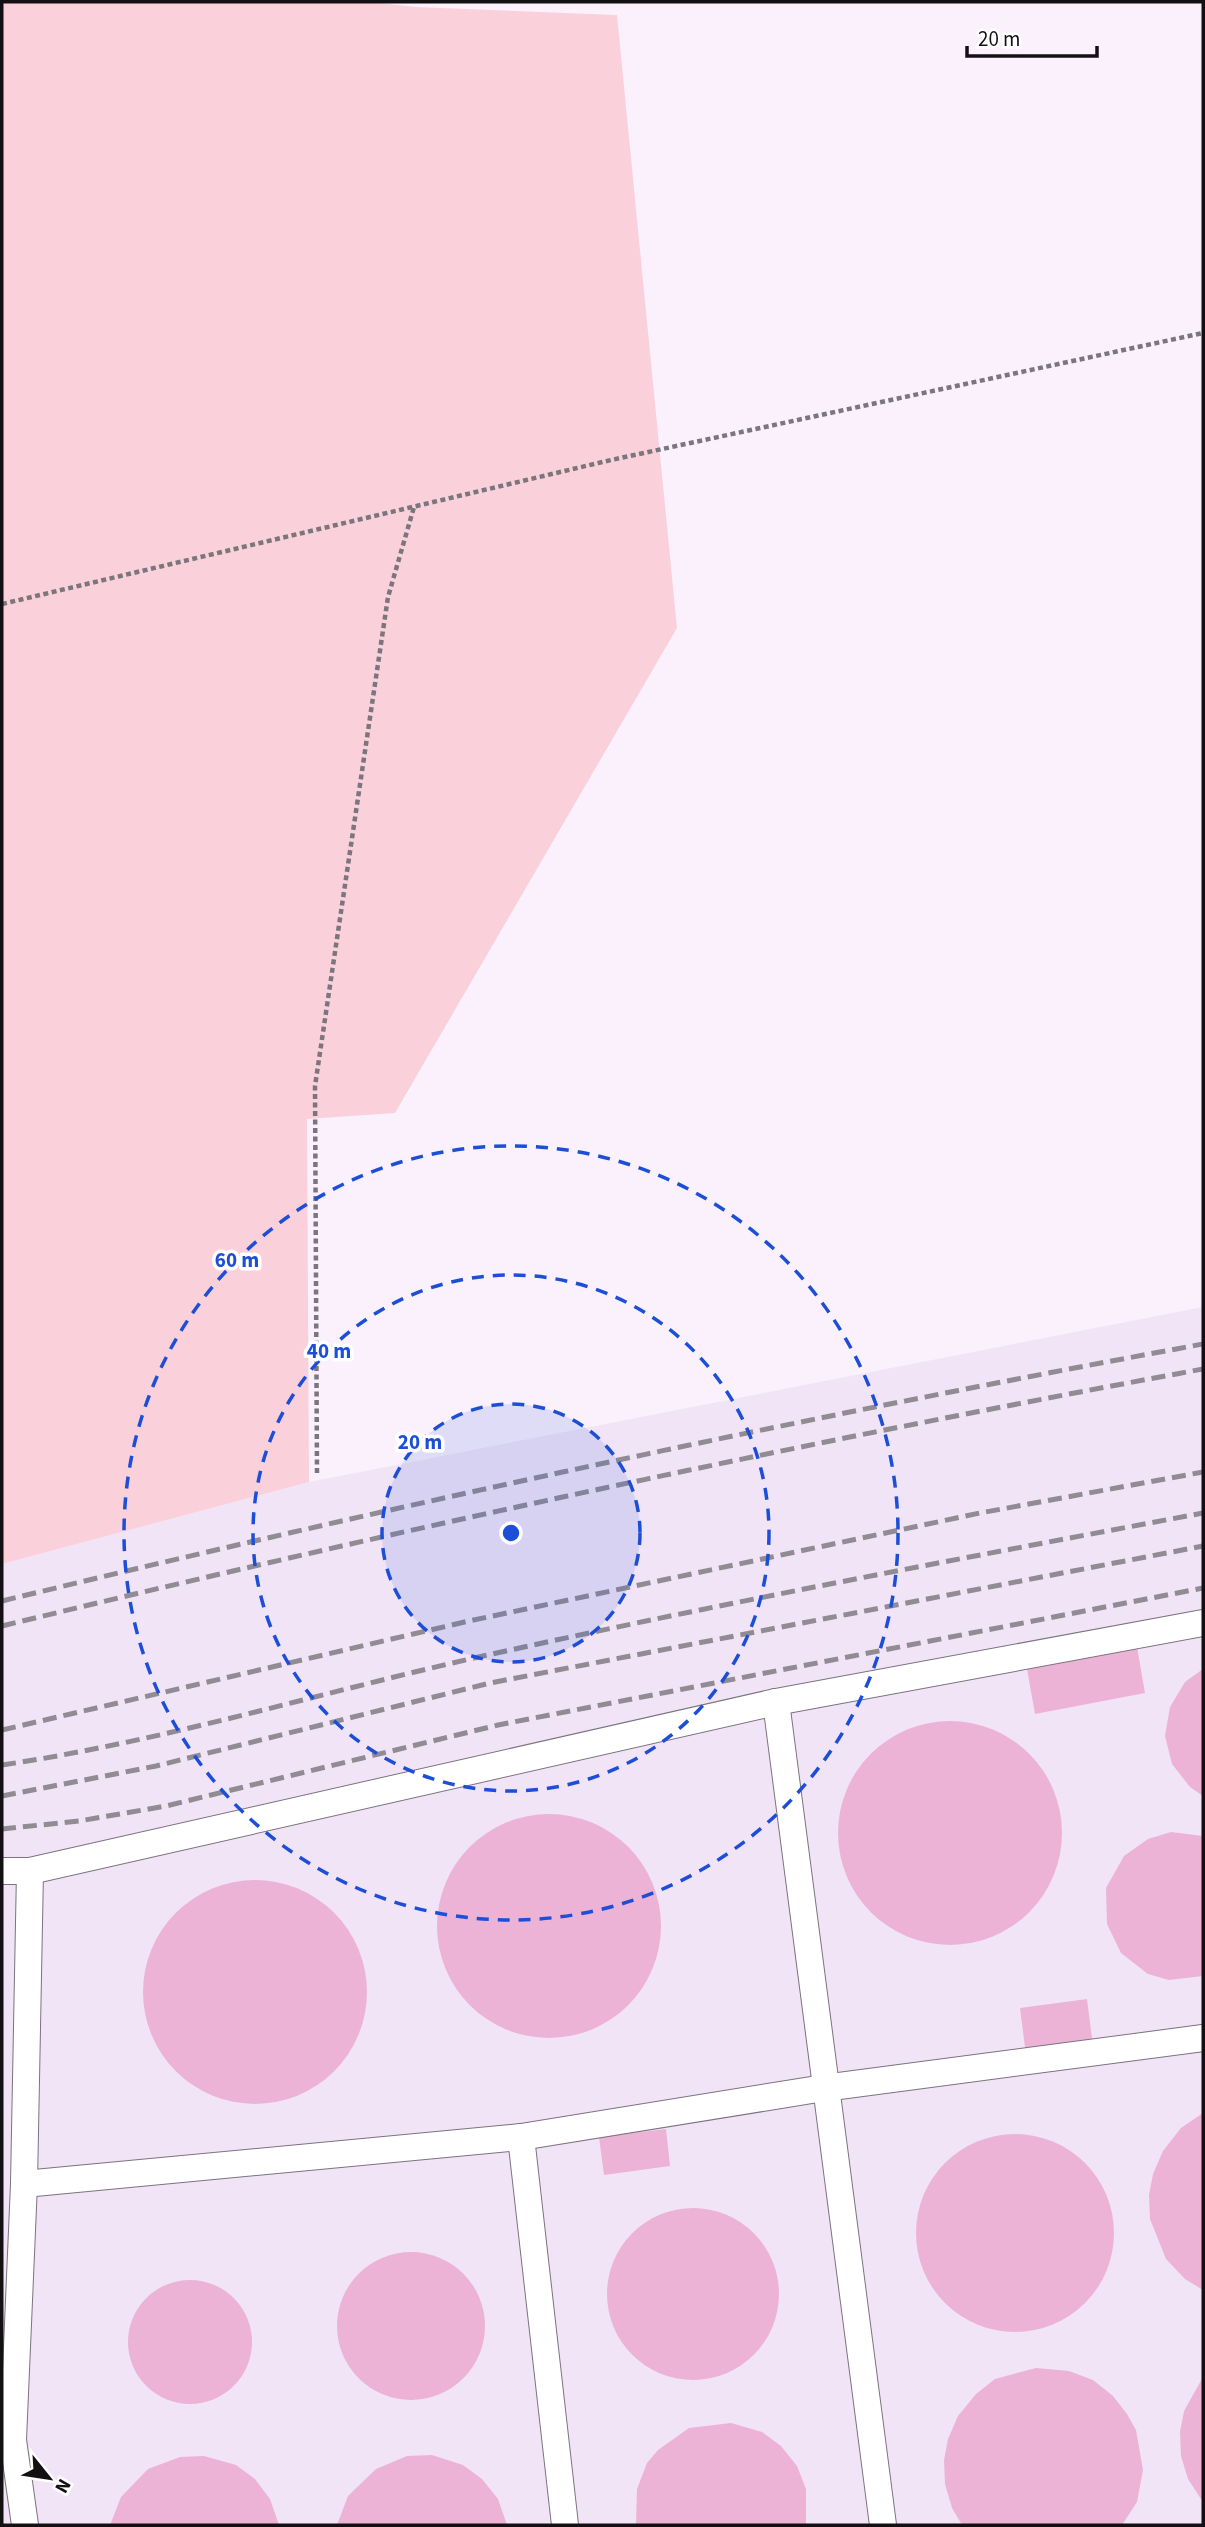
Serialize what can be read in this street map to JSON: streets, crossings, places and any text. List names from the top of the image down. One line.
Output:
{"scale_bar":"20 m","north":"bottom right","rings":["60 m","40 m","20 m"]}
